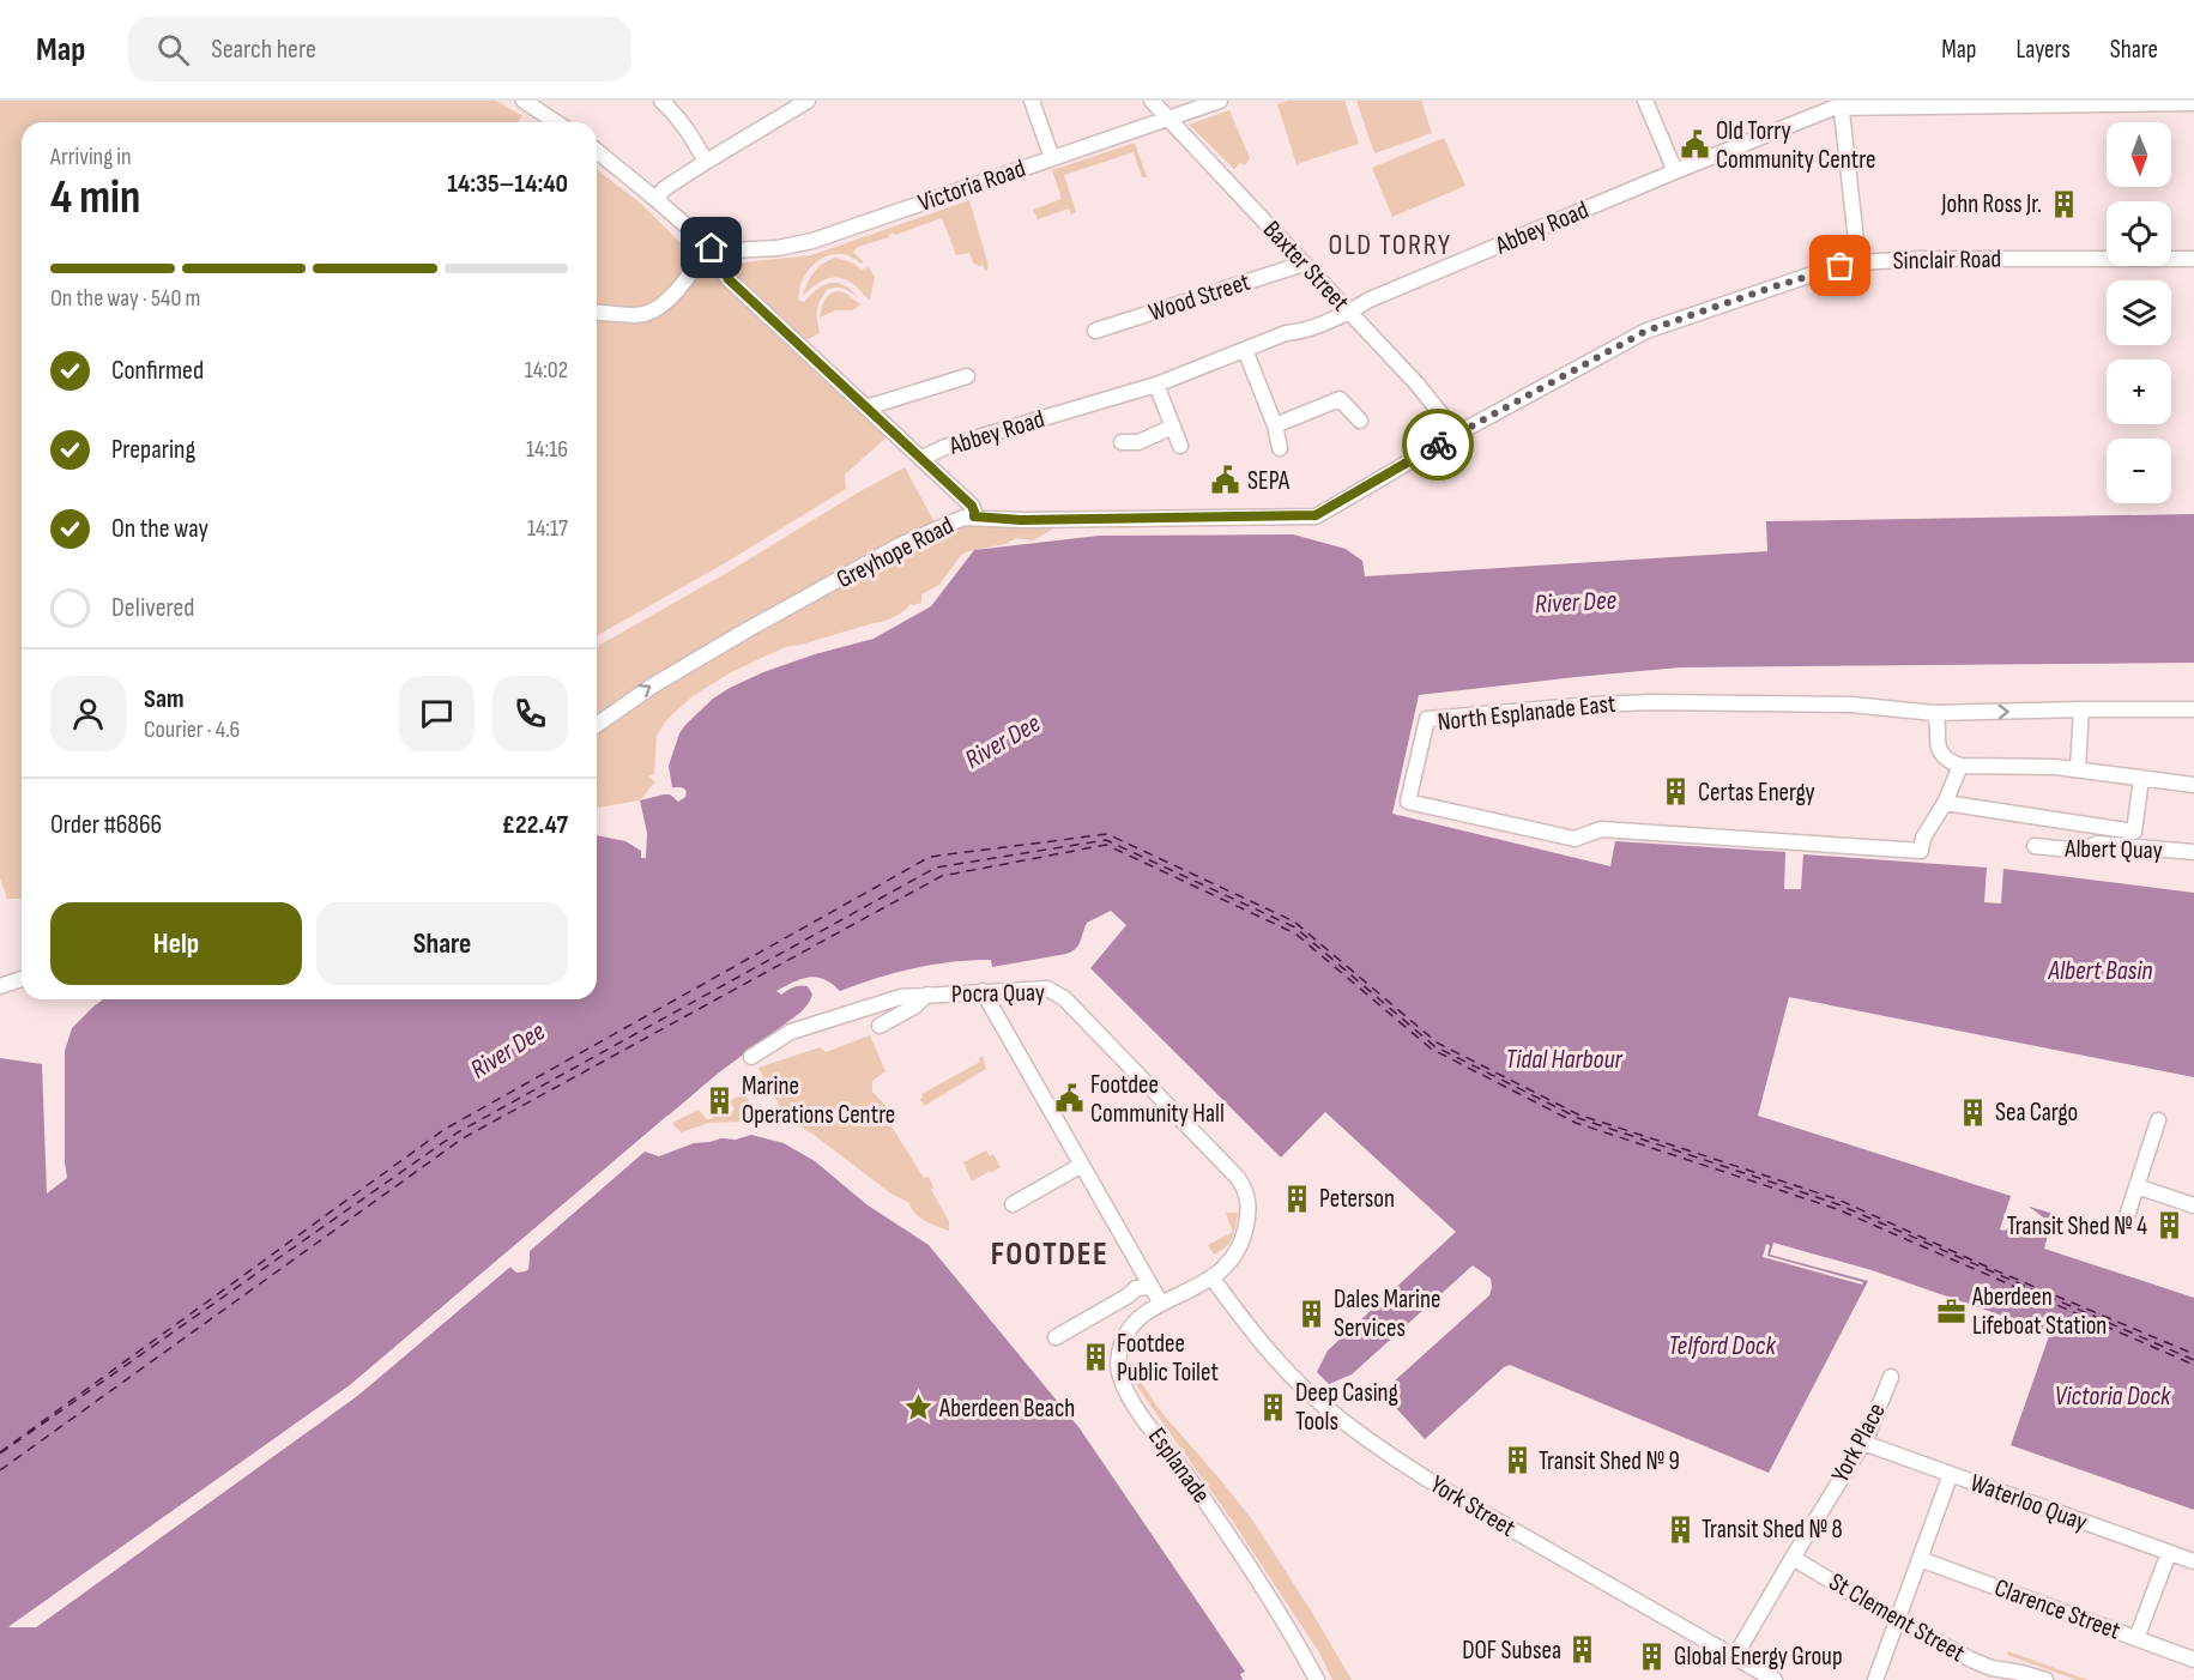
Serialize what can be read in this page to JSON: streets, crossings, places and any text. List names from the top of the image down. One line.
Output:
{"streets":{"street":["Victoria Road","Abbey Road","Sinclair Road","Baxter Street","Wood Street","Greyhope Road","North Esplanade East","Albert Quay","Pocra Quay","York Place","Esplanade","Waterloo Quay","York Street","Clarence Street","St Clement Street"]},"crossings":[["Victoria Road","Baxter Street"],["Abbey Road","Baxter Street"],["Sinclair Road","Baxter Street"],["Sinclair Road","Greyhope Road"],["Baxter Street","Wood Street"],["Pocra Quay","Esplanade"],["Pocra Quay","York Street"],["York Place","Waterloo Quay"],["York Place","York Street"],["York Place","St Clement Street"],["Esplanade","York Street"]],"one_way":["Greyhope Road"],"districts":["OLD TORRY","FOOTDEE"],"water":["River Dee","Albert Basin","Tidal Harbour","Telford Dock","Victoria Dock"],"places":{"public building":["Old Torry Community Centre","SEPA","Footdee Community Hall"],"building":["John Ross Jr.","Certas Energy","Marine Operations Centre","Sea Cargo","Peterson","Transit Shed № 4","Dales Marine Services","Footdee Public Toilet","Deep Casing Tools","Transit Shed № 9","Transit Shed № 8","DOF Subsea","Global Energy Group"],"office":["Aberdeen Lifeboat Station"],"place":["Aberdeen Beach"]},"north":"bottom","page":{"header":"Map","search":"Search here","nav":["Map","Layers","Share"],"map_buttons":["+","−"],"heading":["4 min","Arriving in","14:35–14:40"],"panel":["Sam","Courier · 4.6","Order #6866","£22.47"],"bar":"On the way · 540 m","list":[["Confirmed","14:02"],["Preparing","14:16"],["On the way","14:17"],"Delivered"],"buttons":["Help","Share"]}}
